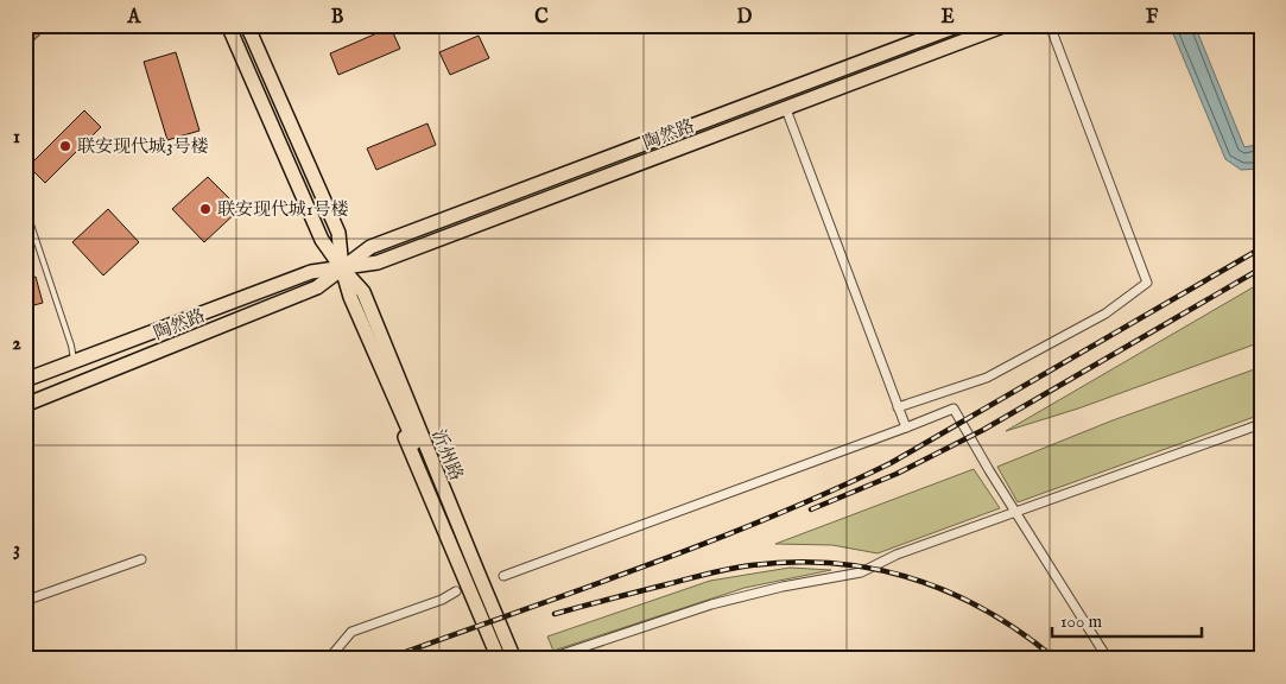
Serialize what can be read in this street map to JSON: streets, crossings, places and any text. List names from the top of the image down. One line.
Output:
{"streets":{"main road":["陶然路","沂州路"]},"crossings":[["陶然路","沂州路"]],"places":["联安现代城3号楼","联安现代城1号楼"],"scale_bar":"100 m","grid":{"columns":["A","B","C","D","E","F"],"rows":["1","2","3"]}}
